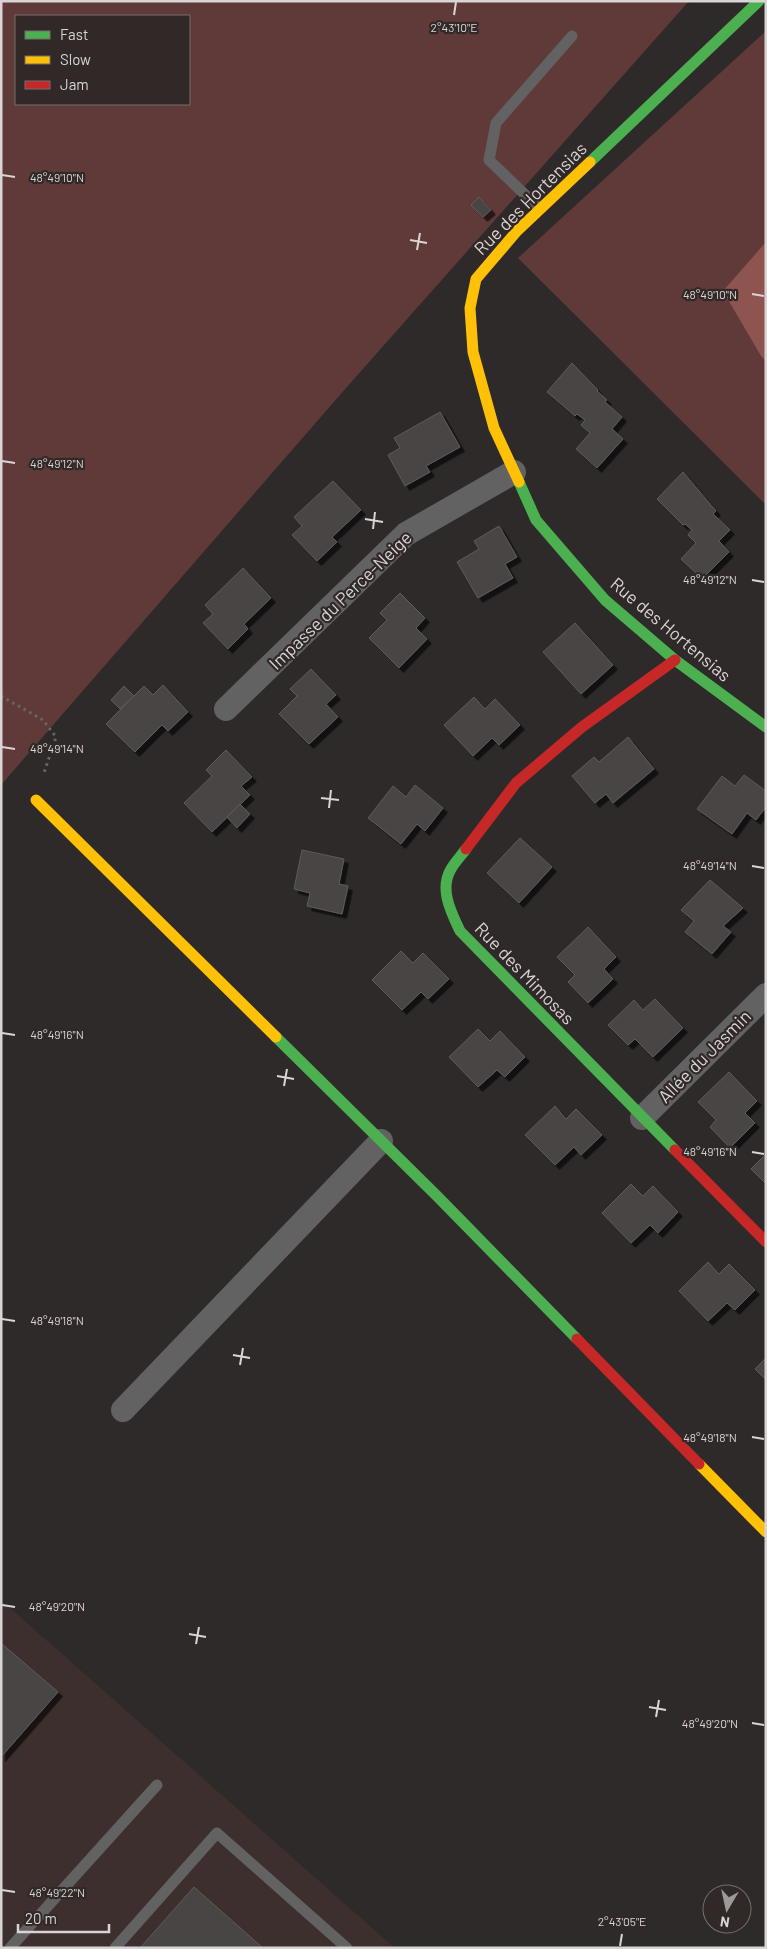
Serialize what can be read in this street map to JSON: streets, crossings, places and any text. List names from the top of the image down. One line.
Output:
{"streets":{"street":["Rue des Hortensias","Impasse du Perce-Neige","Rue des Mimosas","Allée du Jasmin"]},"crossings":[["Rue des Hortensias","Impasse du Perce-Neige"],["Rue des Hortensias","Rue des Mimosas"],["Rue des Mimosas","Allée du Jasmin"]],"legend":["Fast","Slow","Jam"],"scale_bar":"20 m","north":"bottom","coordinates":["2°43'10\"E","48°49'10\"N","48°49'12\"N","48°49'14\"N","48°49'16\"N","48°49'18\"N","48°49'20\"N","48°49'22\"N","2°43'05\"E"]}
